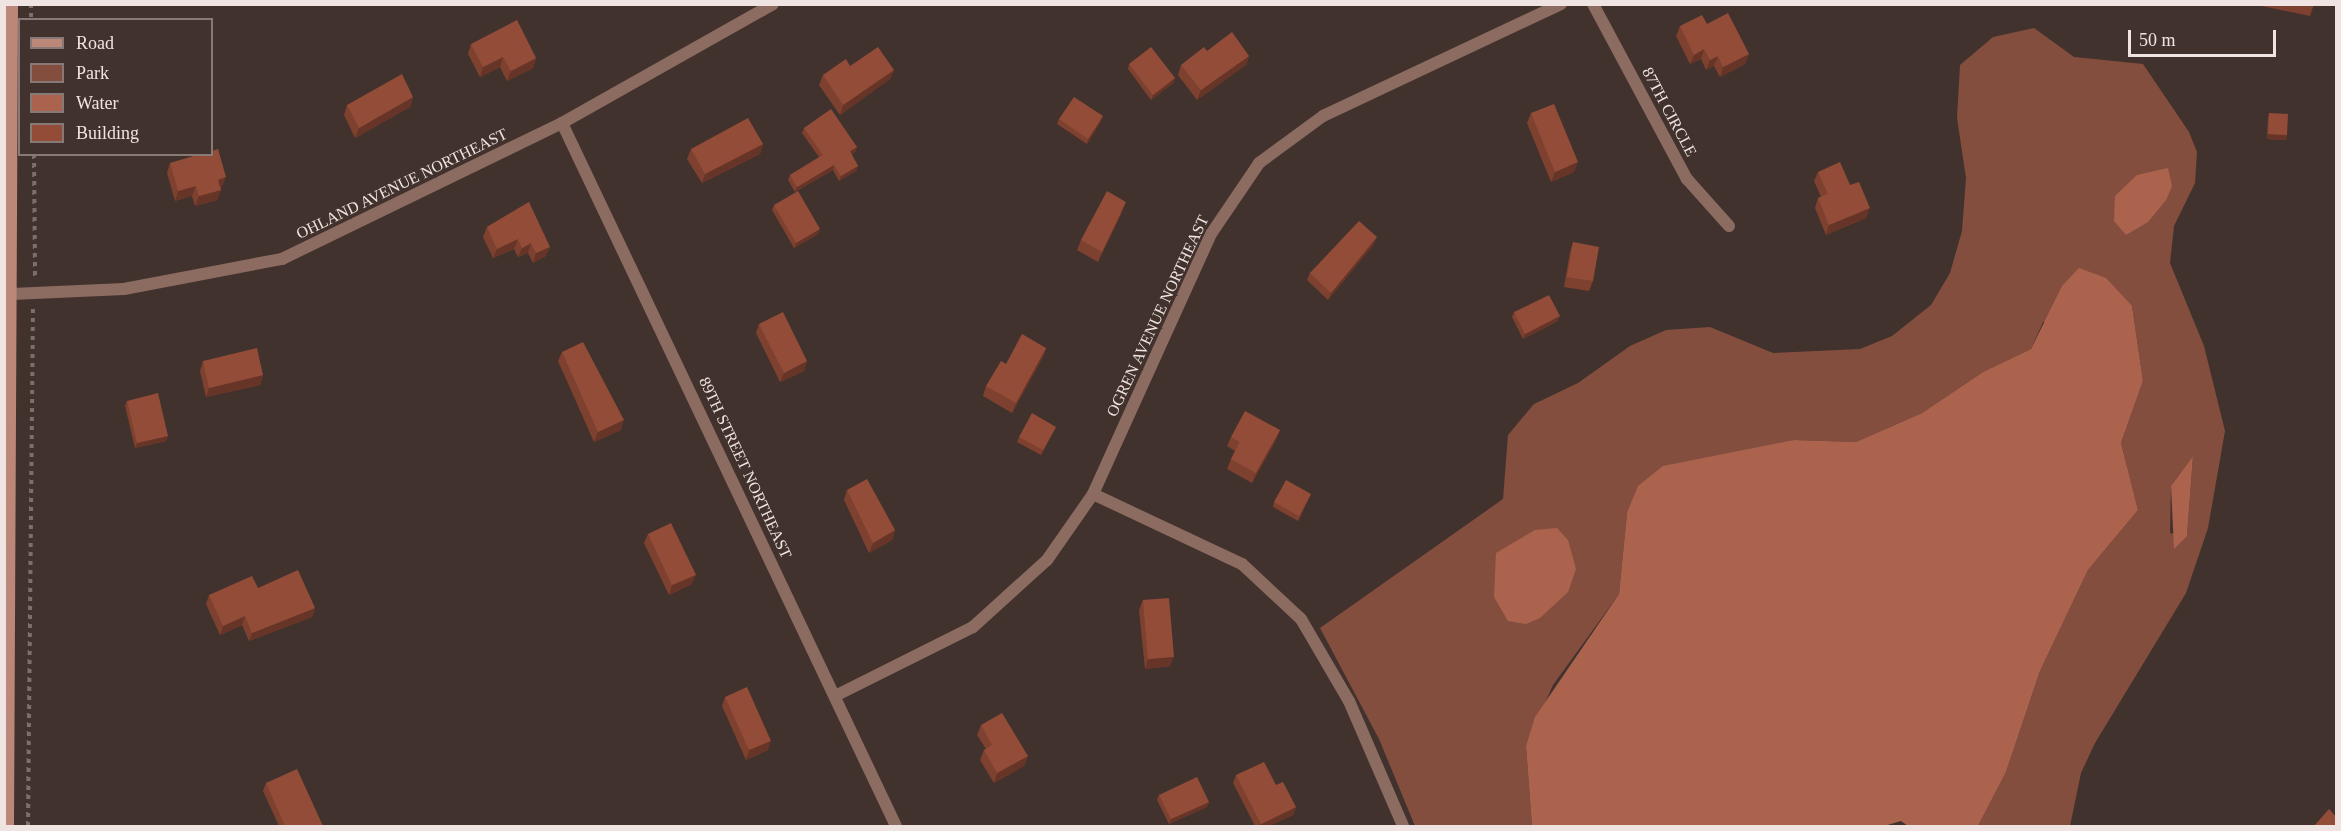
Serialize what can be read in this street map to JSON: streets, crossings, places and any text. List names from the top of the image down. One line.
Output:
{"streets":{"street":["87TH CIRCLE","OHLAND AVENUE NORTHEAST","OGREN AVENUE NORTHEAST","89TH STREET NORTHEAST"]},"crossings":[["OHLAND AVENUE NORTHEAST","89TH STREET NORTHEAST"],["OGREN AVENUE NORTHEAST","89TH STREET NORTHEAST"]],"legend":["Road","Park","Water","Building"],"scale_bar":"50 m"}
